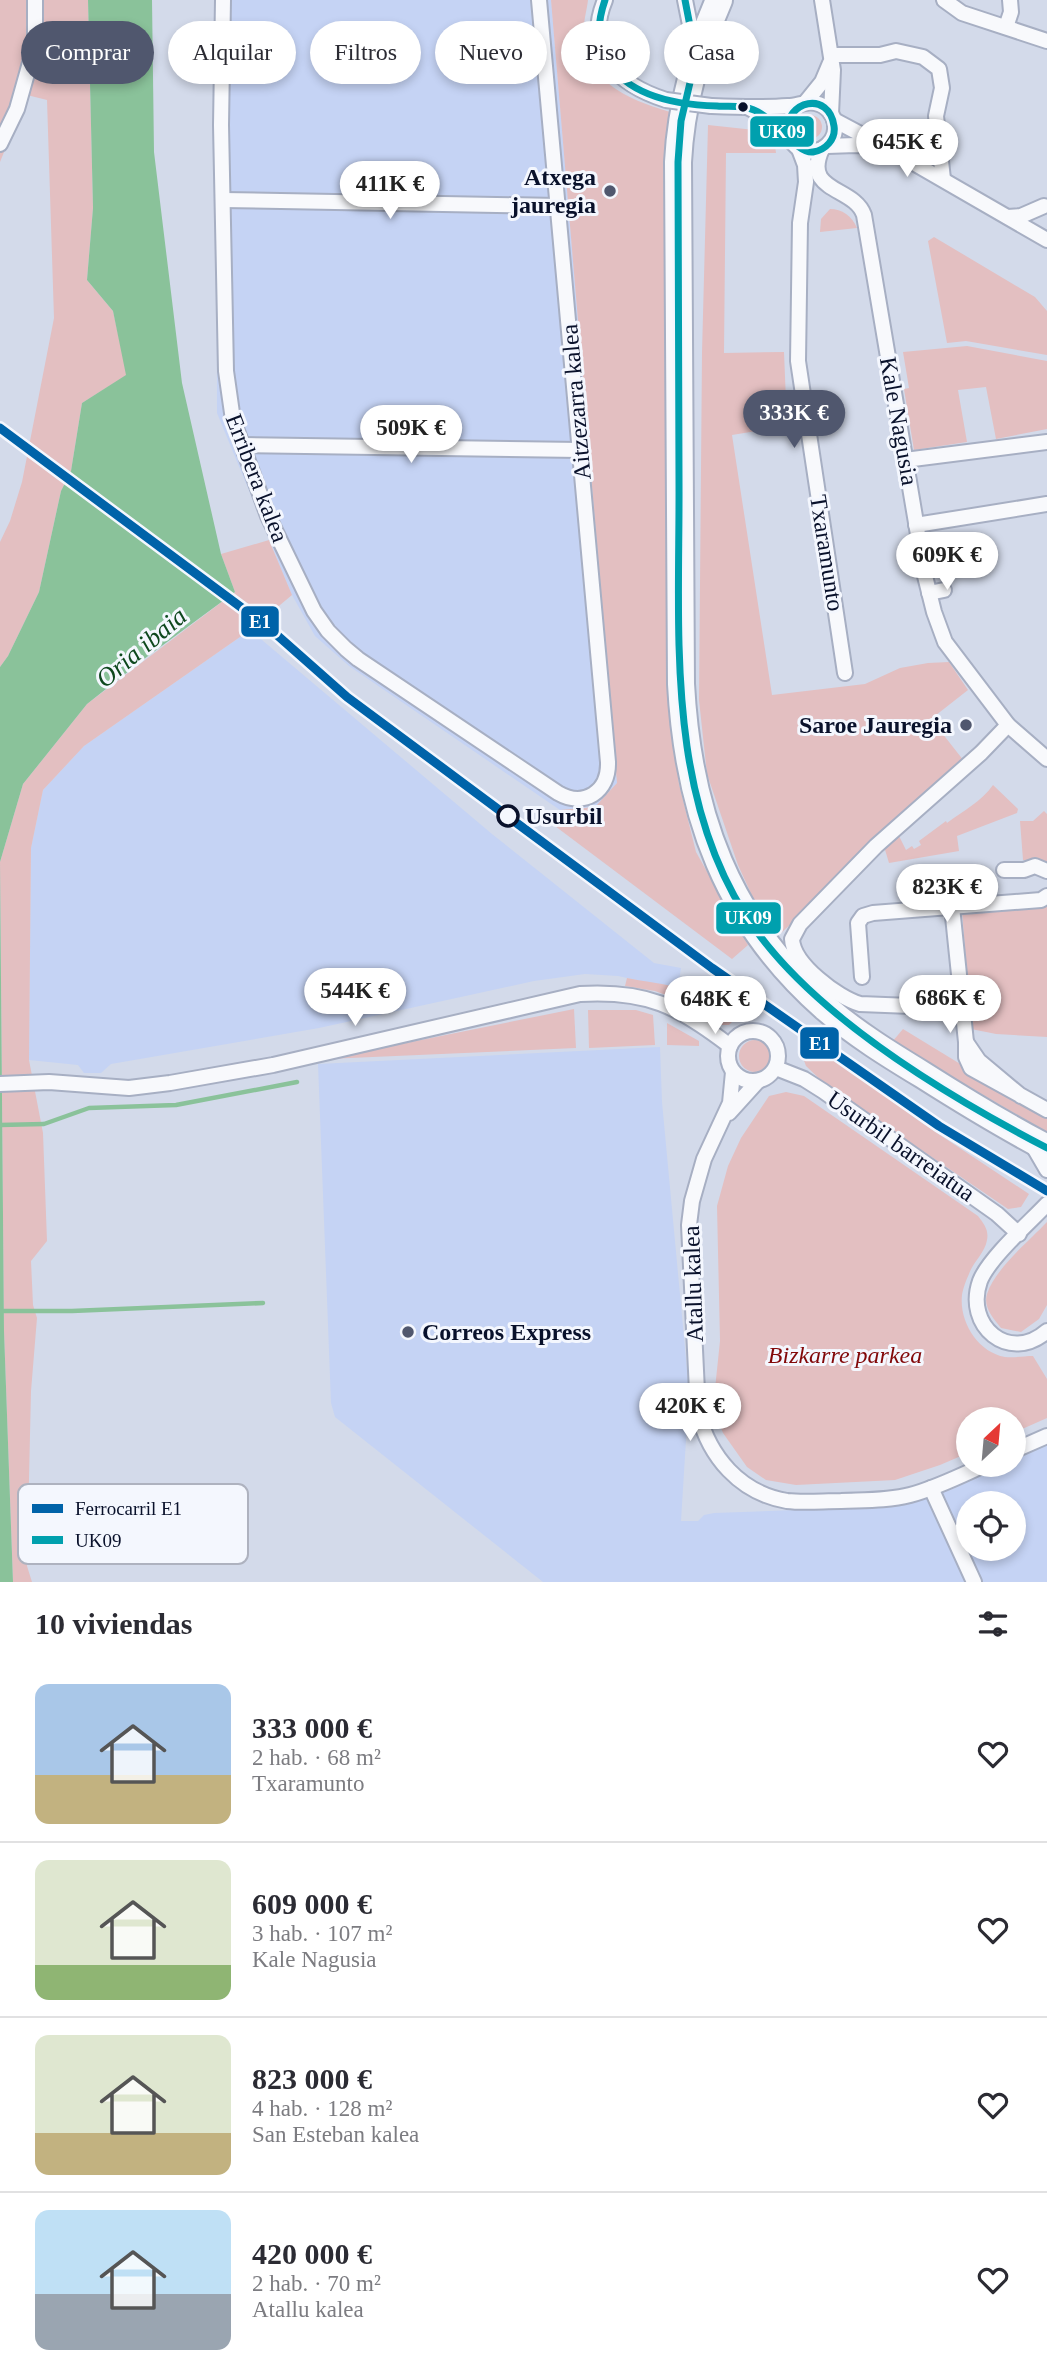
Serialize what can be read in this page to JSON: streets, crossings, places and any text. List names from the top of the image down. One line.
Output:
{"streets":{"street":["Aitzezarra kalea","Kale Nagusia","Erribera kalea","Txaramunto","Usurbil barreiatua","Atallu kalea"]},"crossings":[["Aitzezarra kalea","Erribera kalea"],["Kale Nagusia","Txaramunto"],["Usurbil barreiatua","Atallu kalea"]],"water":["Oria ibaia"],"parks":["Bizkarre parkea"],"places":["Atxega jauregia","Saroe Jauregia","Usurbil","Correos Express"],"lines":["transit line UK09","rail line E1"],"legend":["Ferrocarril E1","UK09"],"north":"top right","page":{"chip":["Comprar","Alquilar","Filtros","Nuevo","Piso","Casa"],"price":["645K €","411K €","333K €","509K €","609K €","823K €","544K €","686K €","648K €","420K €"],"heading":"10 viviendas","list":[{"name":"333 000 €","note":"2 hab. · 68 m² · Txaramunto"},{"name":"609 000 €","note":"3 hab. · 107 m² · Kale Nagusia"},{"name":"823 000 €","note":"4 hab. · 128 m² · San Esteban kalea"},{"name":"420 000 €","note":"2 hab. · 70 m² · Atallu kalea"}]}}
